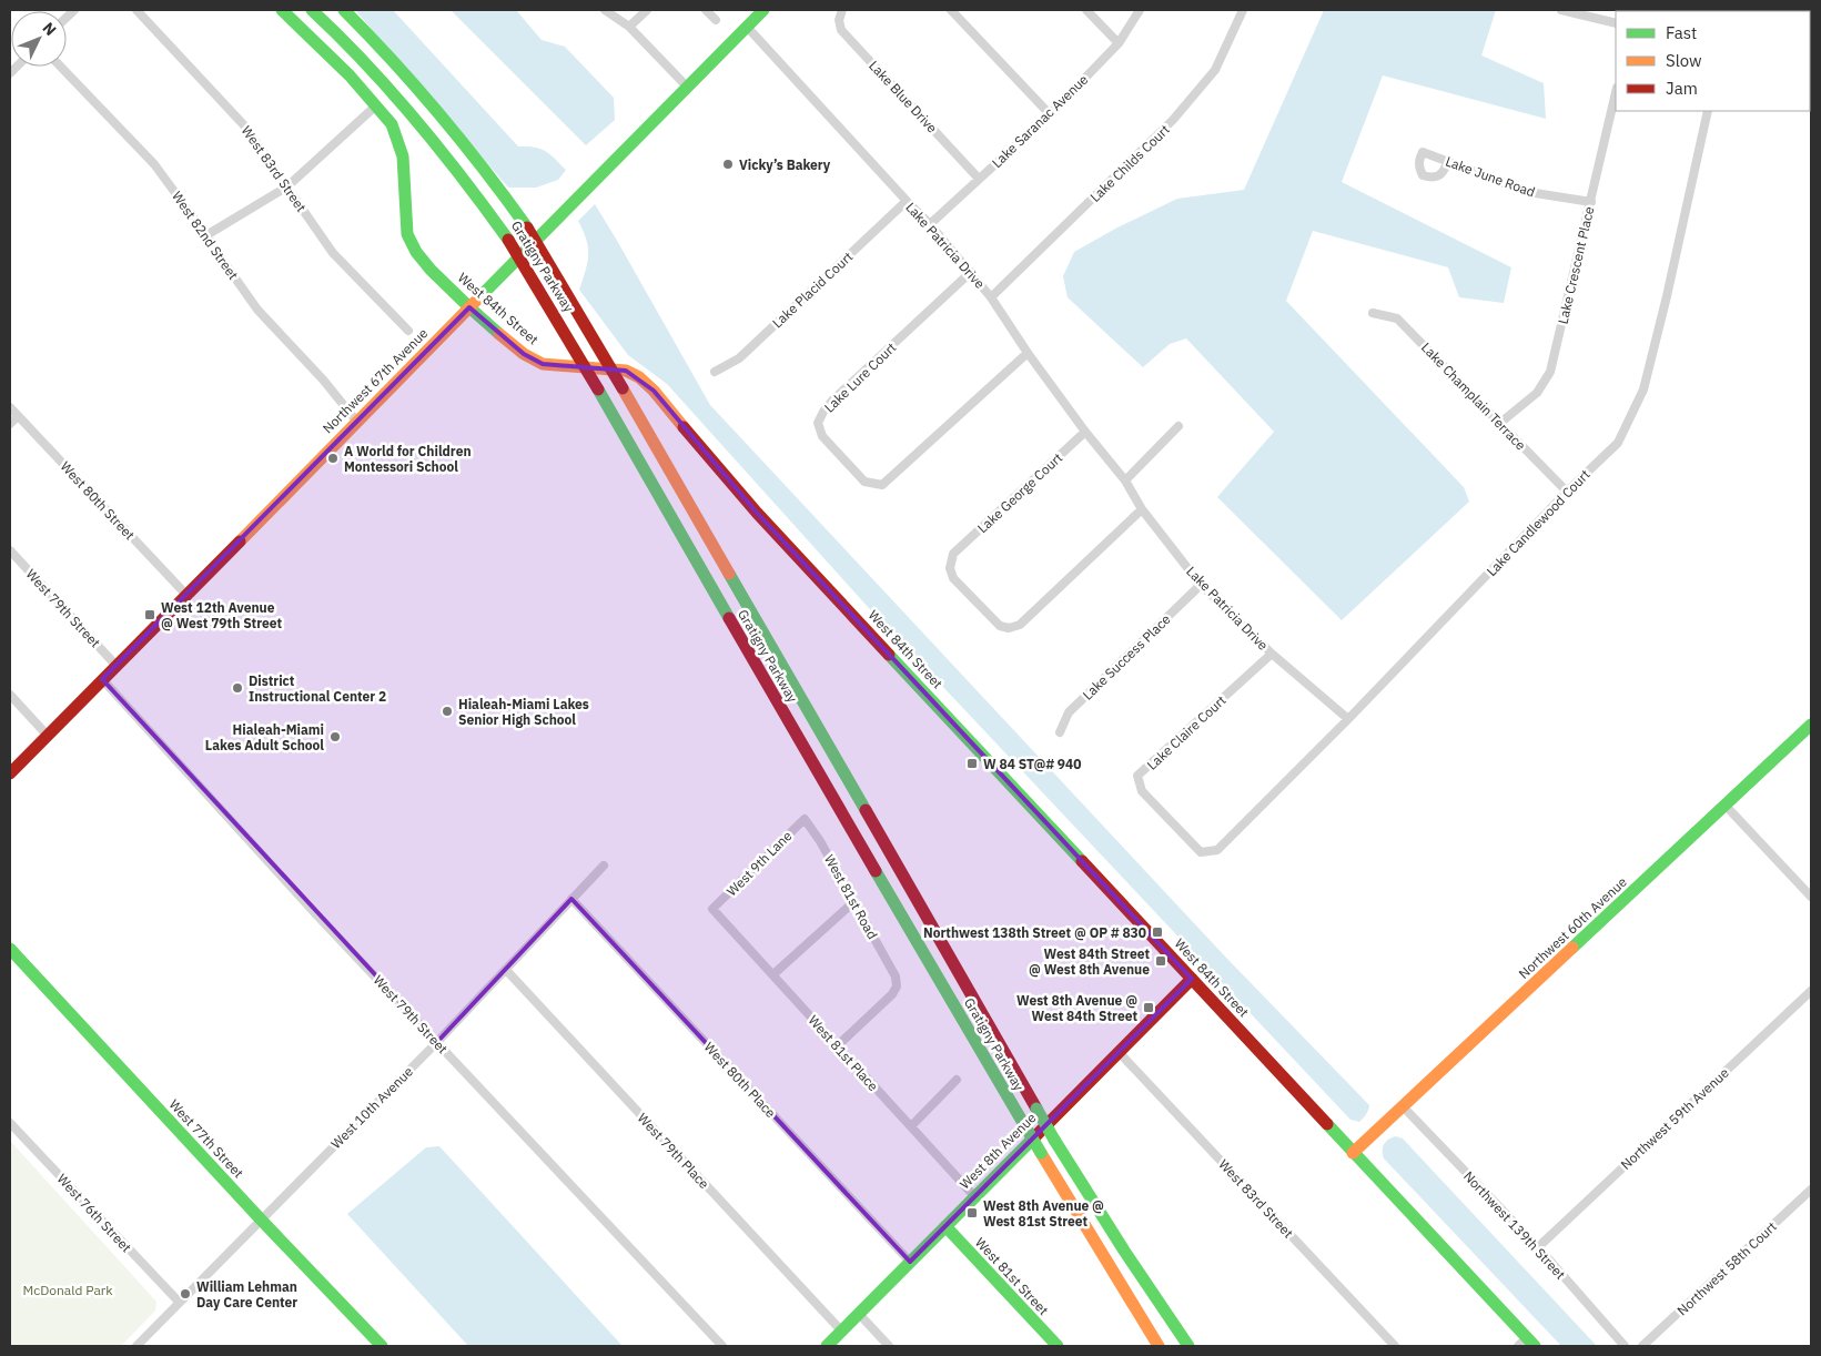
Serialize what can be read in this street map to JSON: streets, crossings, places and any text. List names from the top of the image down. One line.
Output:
{"streets":{"main road":["Gratigny Parkway","West 84th Street","Northwest 67th Avenue","Northwest 60th Avenue","West 77th Street","West 8th Avenue","West 81st Street"],"street":["Lake Blue Drive","Lake Saranac Avenue","Lake Childs Court","West 83rd Street","Lake June Road","West 82nd Street","Lake Patricia Drive","Lake Crescent Place","Lake Placid Court","Lake Lure Court","Lake Champlain Terrace","Lake George Court","West 80th Street","Lake Candlewood Court","West 79th Street","Lake Success Place","Lake Claire Court","West 9th Lane","West 81st Road","West 81st Place","West 80th Place","West 10th Avenue","Northwest 59th Avenue","West 79th Place","West 76th Street","Northwest 139th Street","Northwest 58th Court"]},"crossings":[["Lake Blue Drive","Lake Saranac Avenue"],["Lake Saranac Avenue","Lake Patricia Drive"],["Lake Childs Court","Lake Patricia Drive"],["West 83rd Street","West 8th Avenue"],["Lake June Road","Lake Crescent Place"],["West 82nd Street","Northwest 67th Avenue"],["Lake Patricia Drive","Lake Placid Court"],["Lake Patricia Drive","Lake Lure Court"],["Lake Patricia Drive","Northwest 67th Avenue"],["Lake Patricia Drive","Lake George Court"],["Lake Patricia Drive","Lake Candlewood Court"],["Lake Patricia Drive","Lake Success Place"],["Lake Patricia Drive","Lake Claire Court"],["Lake Crescent Place","Lake Champlain Terrace"],["West 84th Street","Northwest 67th Avenue"],["West 84th Street","Northwest 60th Avenue"],["West 84th Street","West 8th Avenue"],["Northwest 67th Avenue","West 80th Street"],["Northwest 67th Avenue","West 79th Street"],["Lake Champlain Terrace","Lake Candlewood Court"],["Lake Candlewood Court","Lake Claire Court"],["West 79th Street","West 10th Avenue"],["West 9th Lane","West 81st Road"],["West 9th Lane","West 81st Place"],["West 81st Road","West 81st Place"],["Northwest 60th Avenue","Northwest 139th Street"],["West 81st Place","West 8th Avenue"],["West 80th Place","West 10th Avenue"],["West 80th Place","West 8th Avenue"],["West 10th Avenue","West 77th Street"],["West 10th Avenue","West 79th Place"],["West 10th Avenue","West 76th Street"],["Northwest 59th Avenue","Northwest 139th Street"],["West 79th Place","West 8th Avenue"],["West 8th Avenue","West 81st Street"]],"parks":["McDonald Park"],"places":{"other":["Vicky’s Bakery","A World for Children Montessori School","District Instructional Center 2","Hialeah-Miami Lakes Senior High School","Hialeah-Miami Lakes Adult School","William Lehman Day Care Center"],"transit":["West 12th Avenue @ West 79th Street","W 84 ST@# 940","Northwest 138th Street @ OP # 830","West 84th Street @ West 8th Avenue","West 8th Avenue @ West 84th Street","West 8th Avenue @ West 81st Street"]},"legend":["Fast","Slow","Jam"],"north":"top right"}
